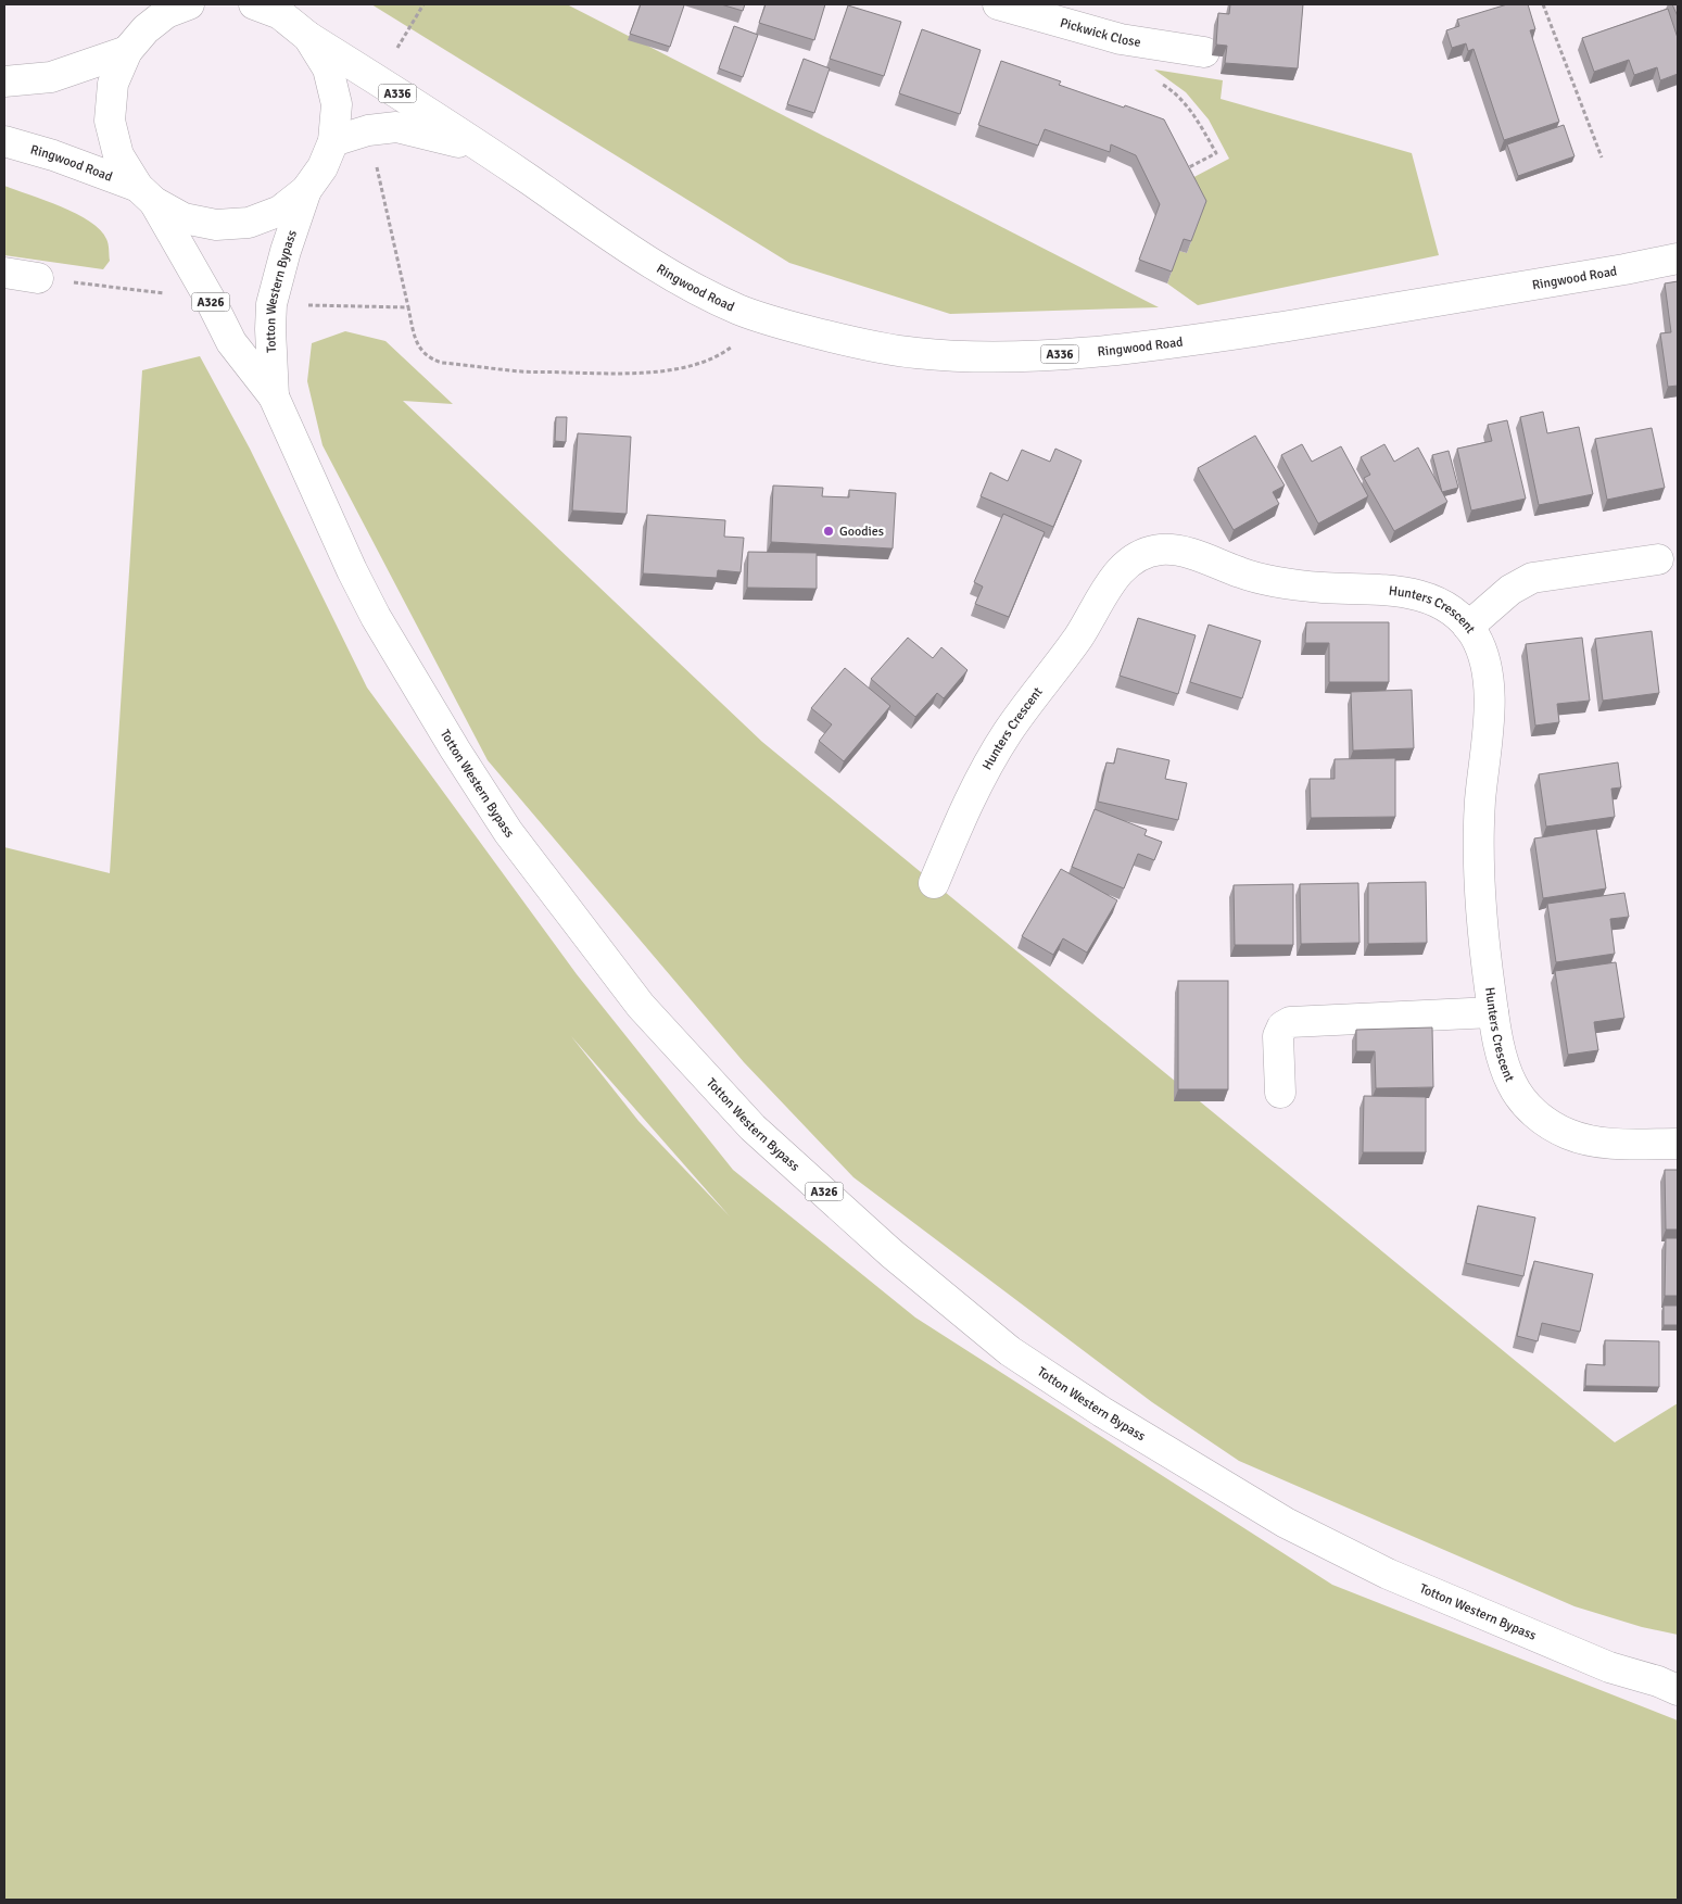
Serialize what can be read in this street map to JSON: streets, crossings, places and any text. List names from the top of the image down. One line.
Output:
{"streets":{"main road":["Pickwick Close","A336","Ringwood Road","Totton Western Bypass","A326","Hunters Crescent"]},"crossings":[["Ringwood Road","Totton Western Bypass"]],"places":["Goodies"]}
